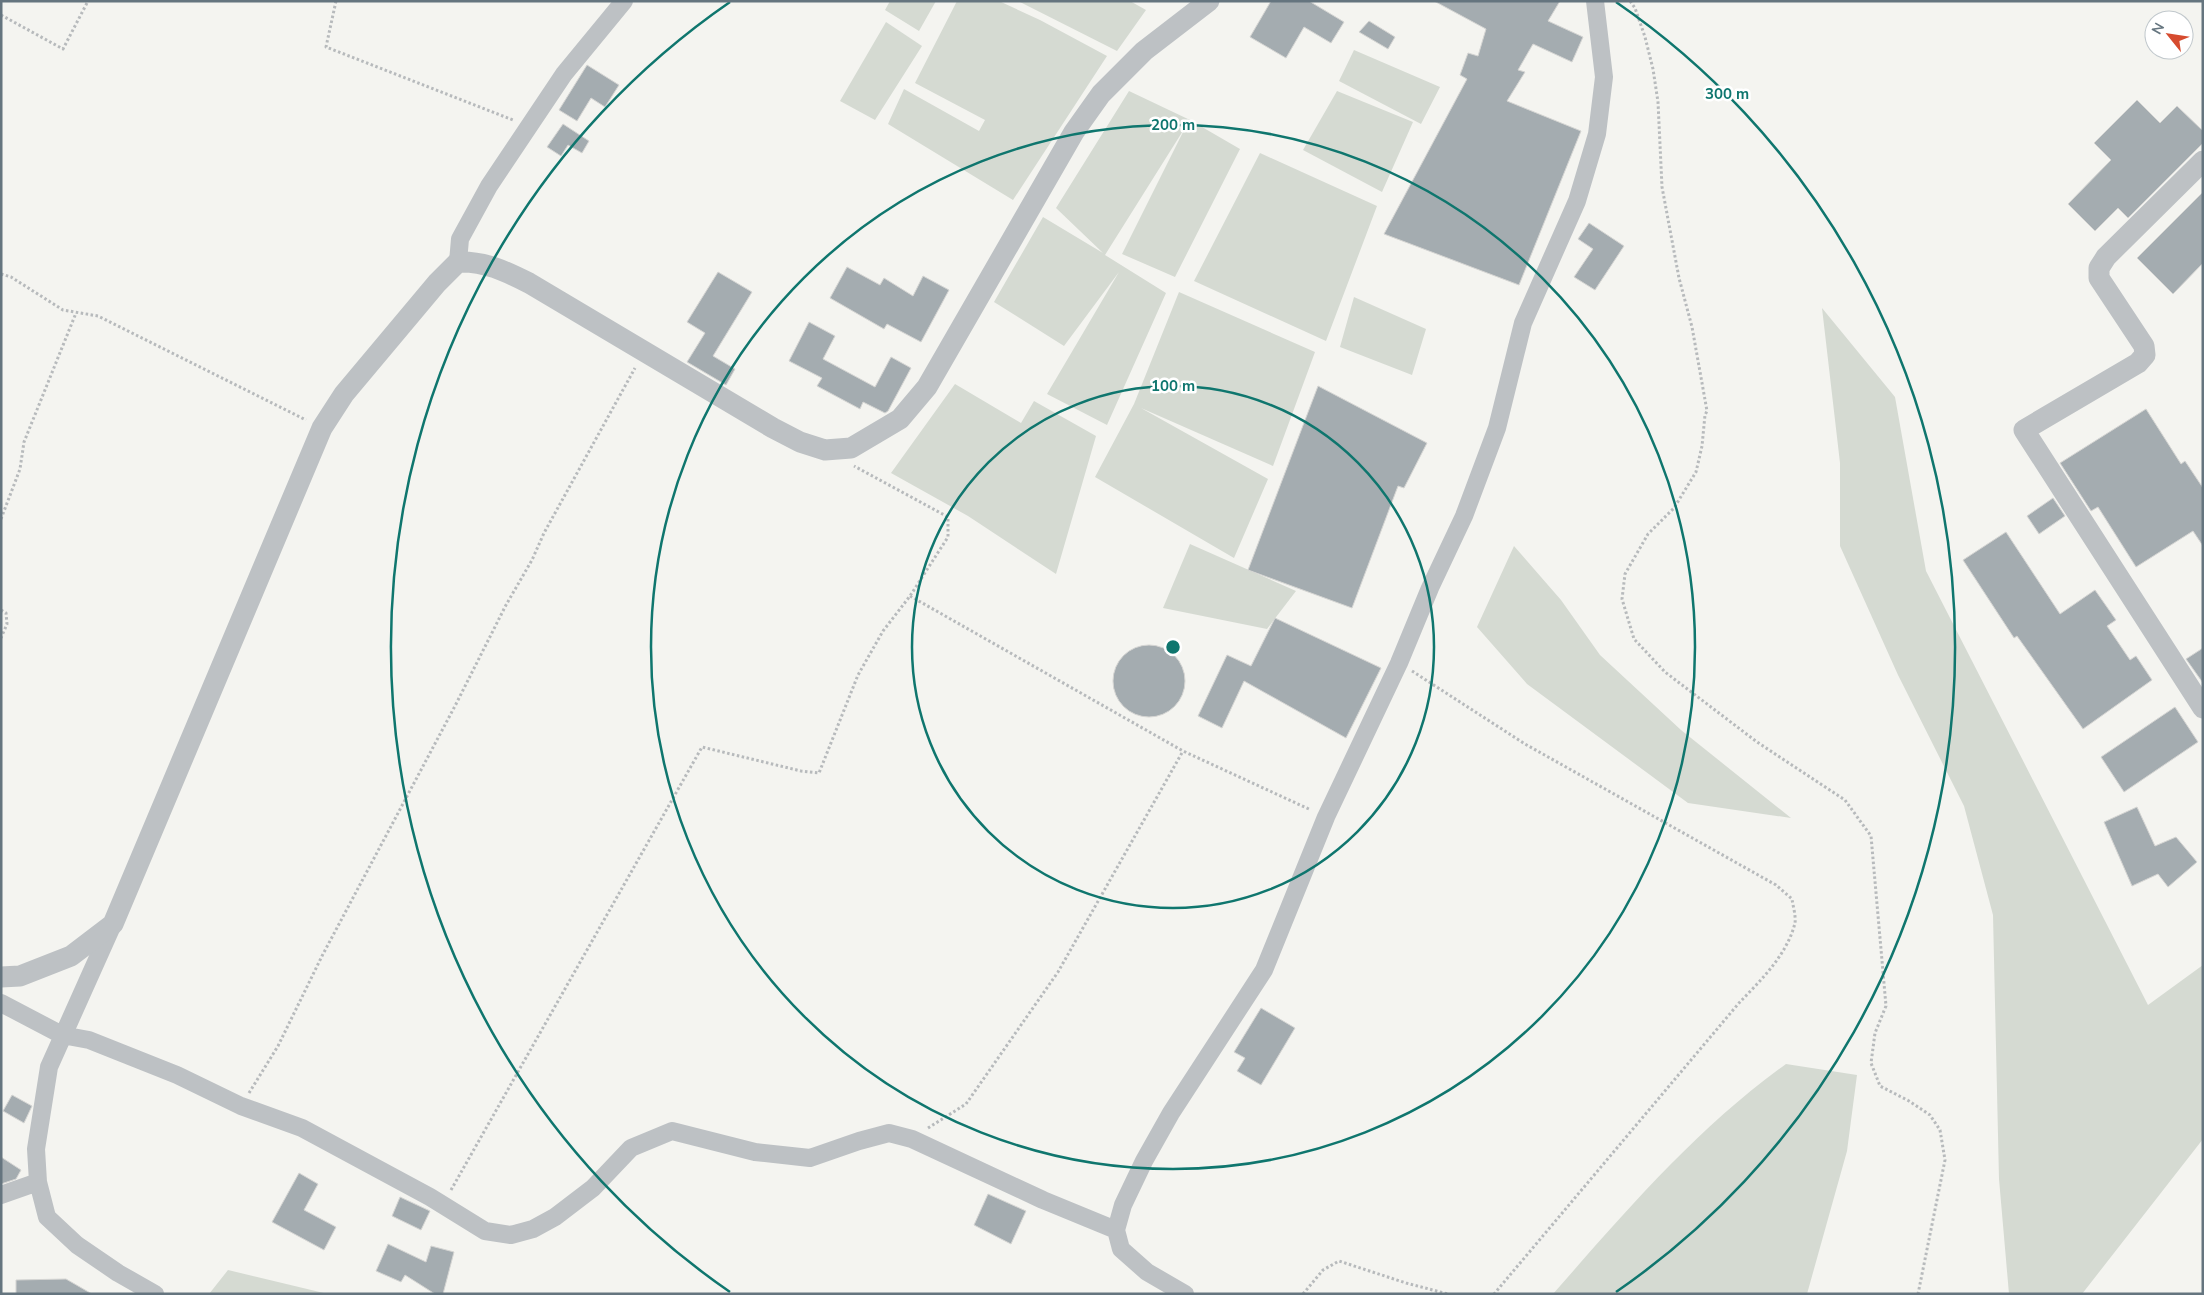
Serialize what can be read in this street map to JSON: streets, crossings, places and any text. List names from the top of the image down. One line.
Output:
{"north":"top left","rings":["300 m","200 m","100 m"]}
